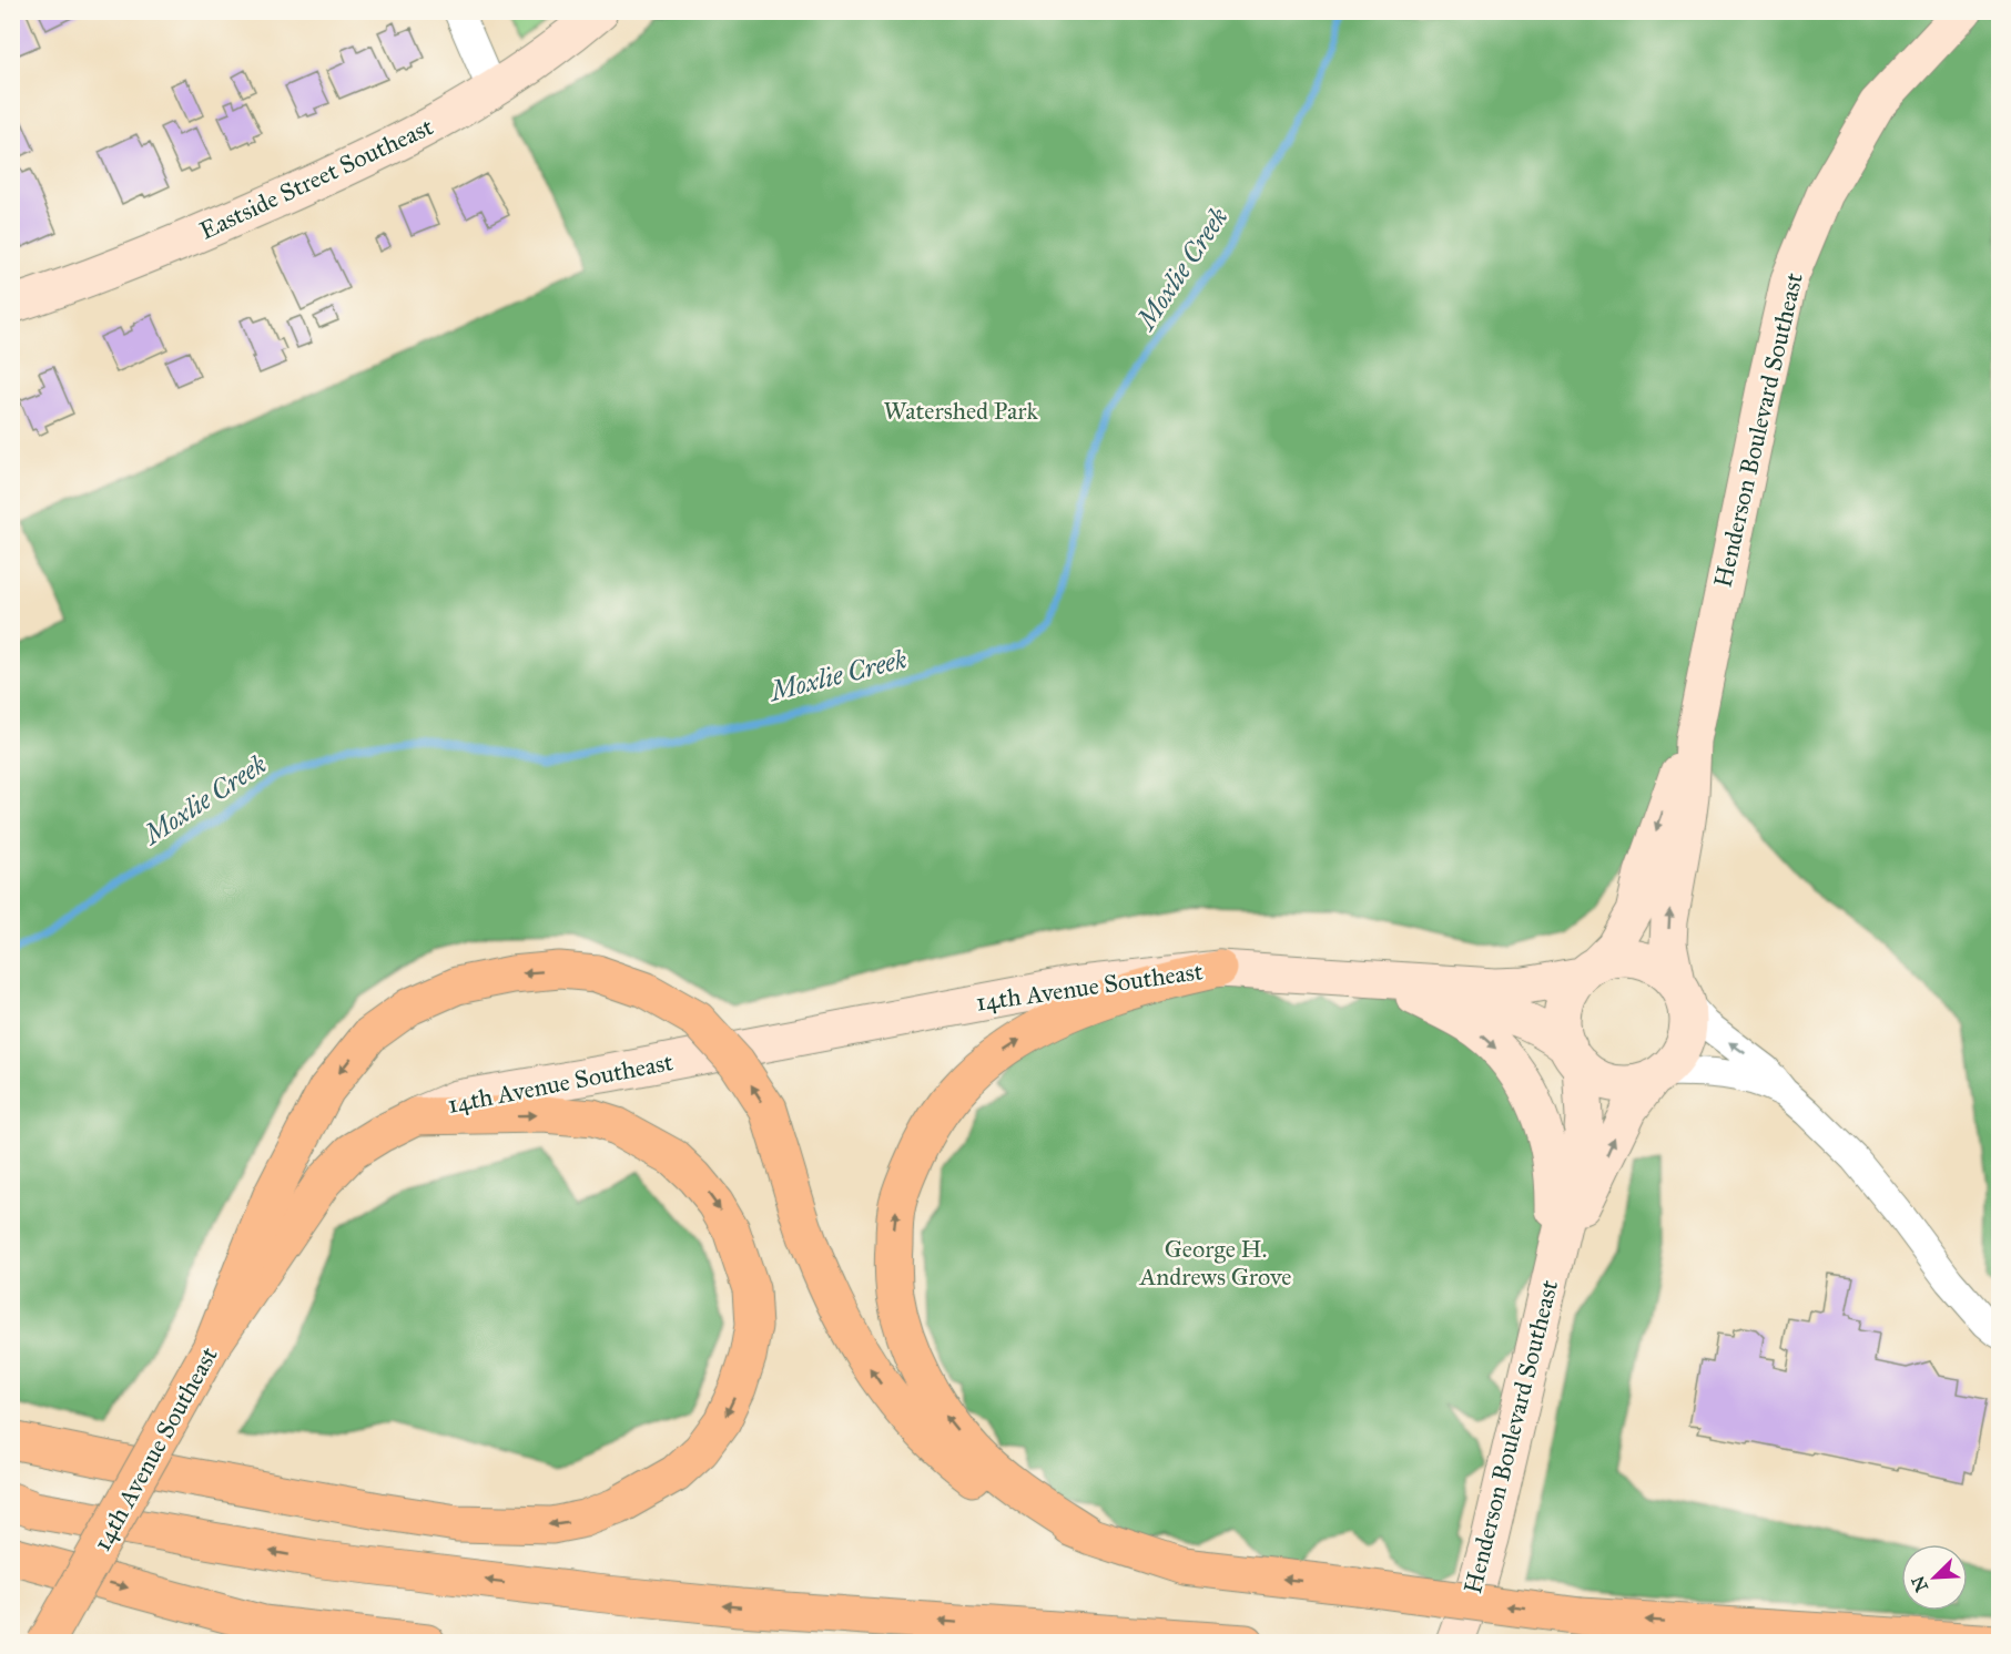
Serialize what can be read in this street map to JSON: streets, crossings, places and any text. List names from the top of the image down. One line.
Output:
{"streets":{"main road":["Eastside Street Southeast","Henderson Boulevard Southeast","14th Avenue Southeast"]},"crossings":[["Henderson Boulevard Southeast","14th Avenue Southeast"]],"water":["Moxlie Creek"],"parks":["Watershed Park","George H. Andrews Grove"],"north":"bottom left"}
